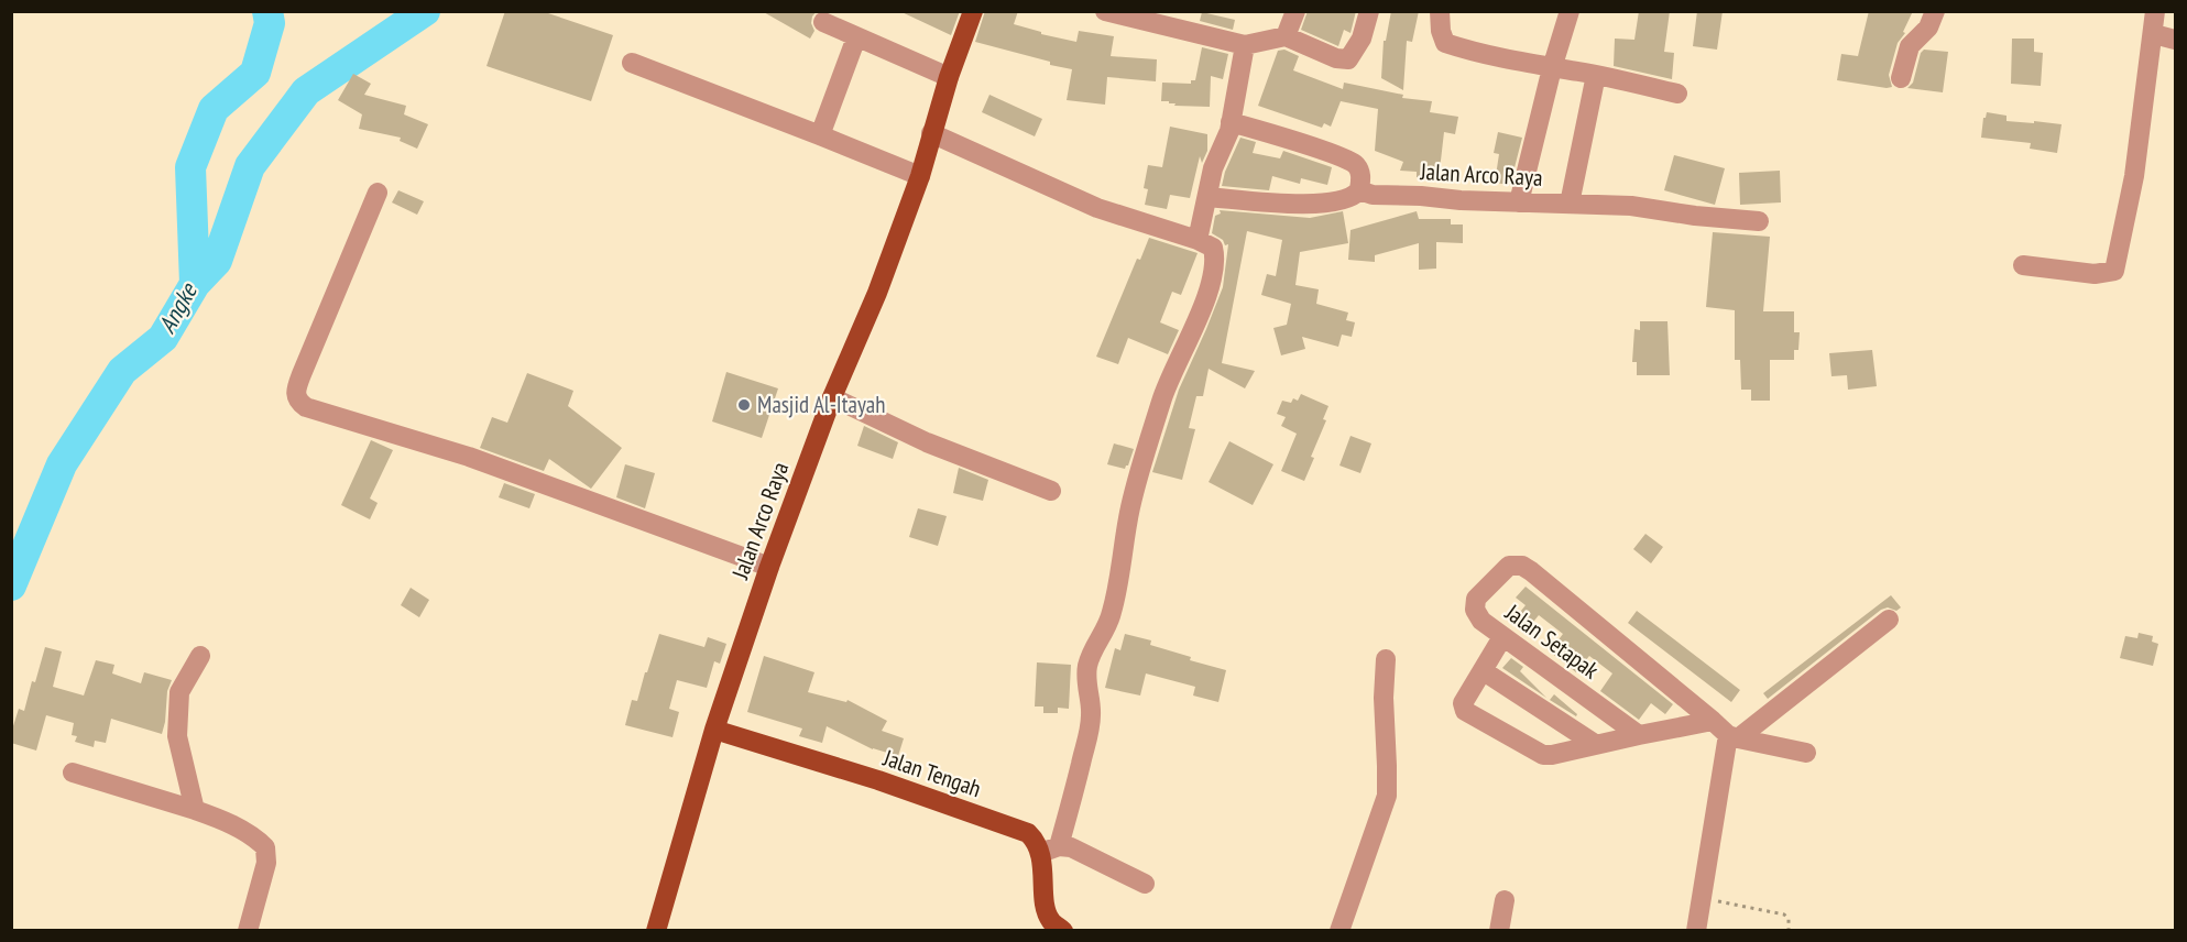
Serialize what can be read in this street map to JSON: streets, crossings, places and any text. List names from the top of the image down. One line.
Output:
{"streets":{"main road":["Jalan Arco Raya","Jalan Tengah"],"street":["Jalan Setapak"]},"crossings":[["Jalan Arco Raya","Jalan Tengah"]],"water":["Angke"],"places":["Masjid Al-Itayah"]}
